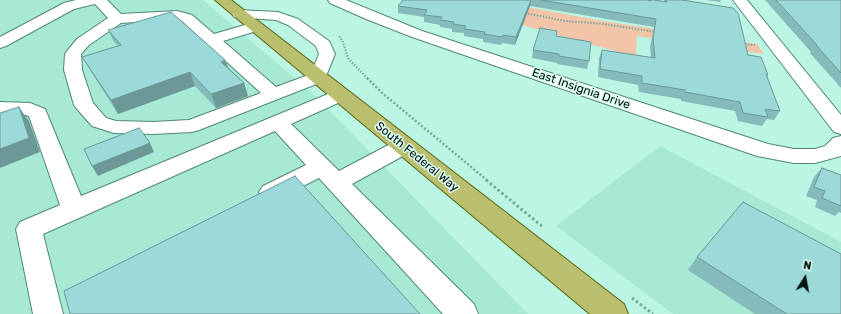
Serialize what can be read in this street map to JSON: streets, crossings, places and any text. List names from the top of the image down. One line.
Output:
{"streets":{"main road":["South Federal Way"],"street":["East Insignia Drive"]},"north":"top"}
